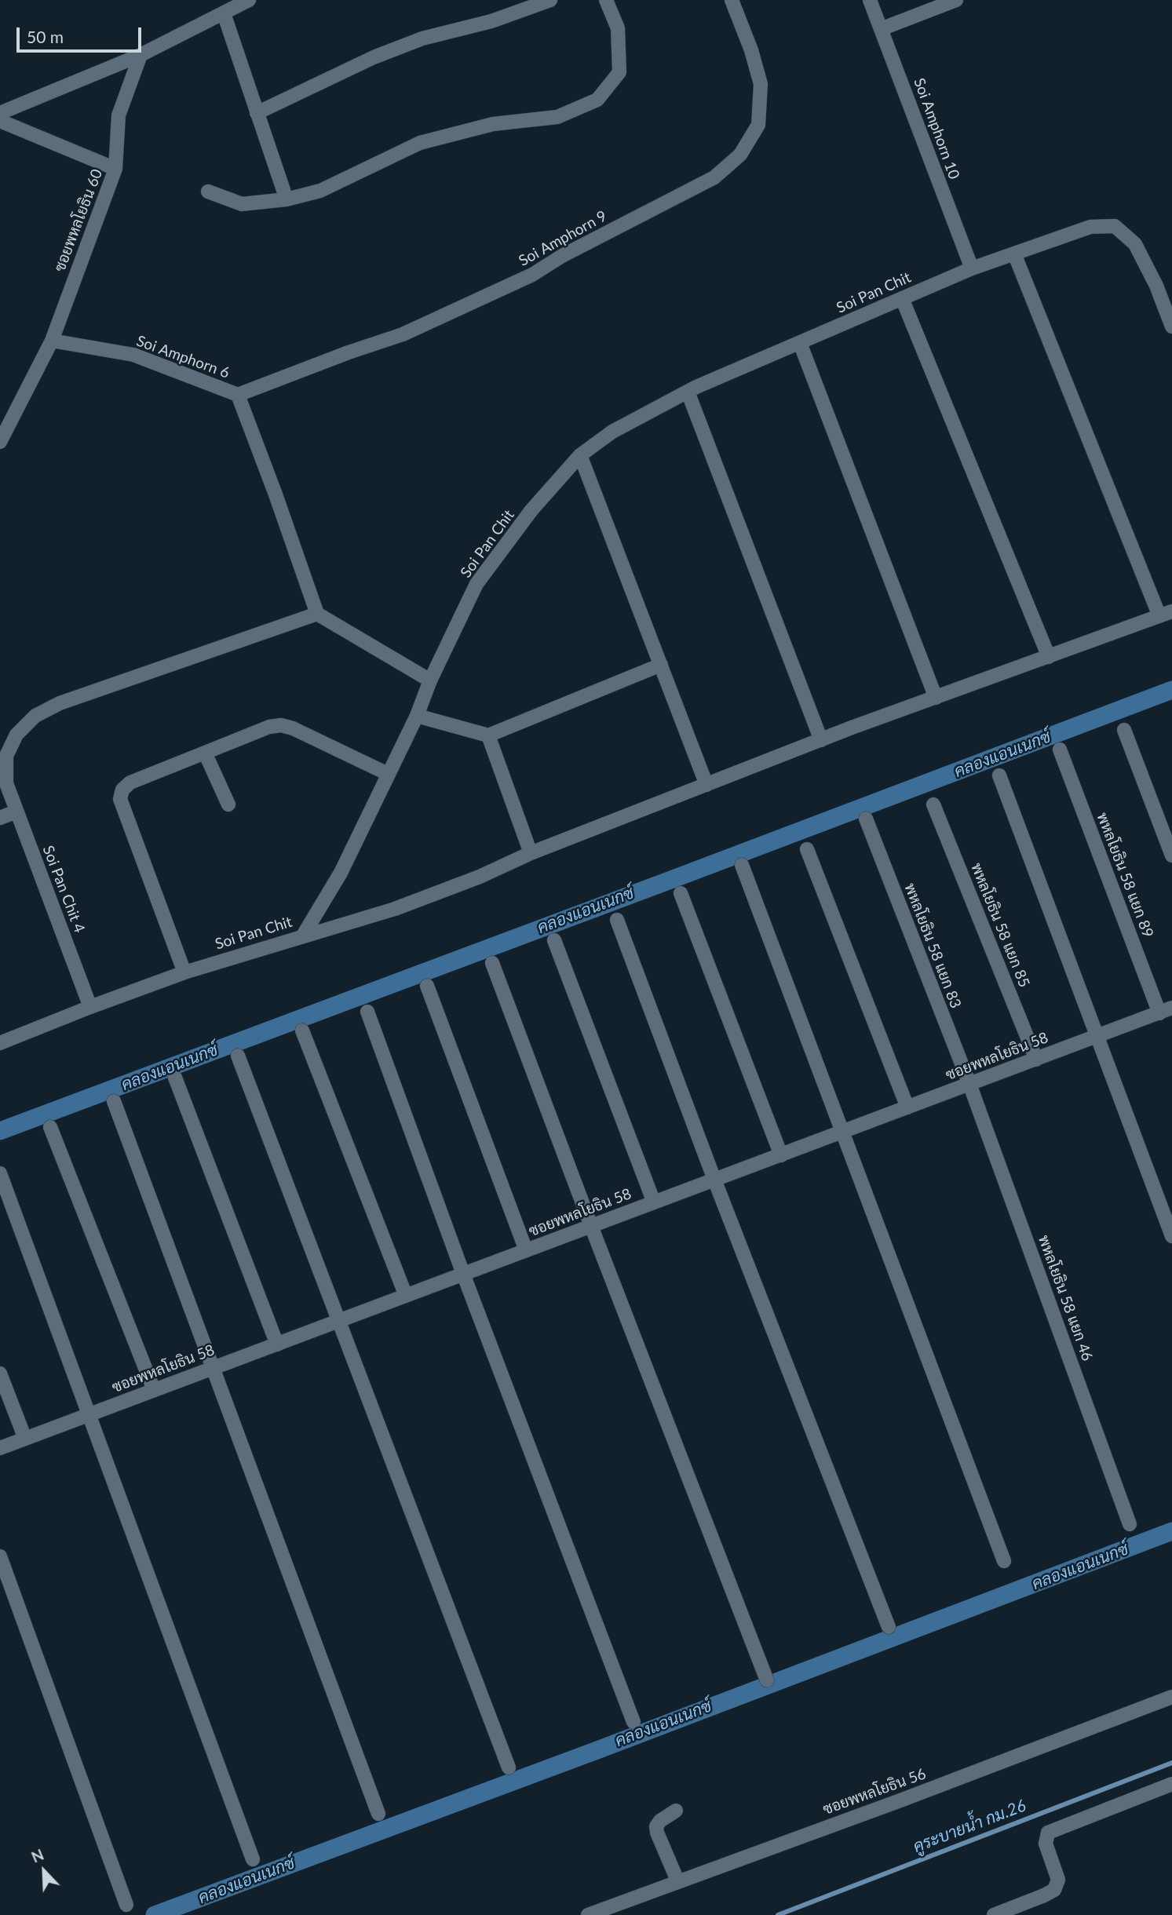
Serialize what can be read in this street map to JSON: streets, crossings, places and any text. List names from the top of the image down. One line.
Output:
{"streets":{"street":["Soi Amphorn 10","ซอยพหลโยธิน 60","Soi Amphorn 9","Soi Pan Chit","Soi Amphorn 6","พหลโยธิน 58 แยก 89","Soi Pan Chit 4","พหลโยธิน 58 แยก 85","พหลโยธิน 58 แยก 83","ซอยพหลโยธิน 58","พหลโยธิน 58 แยก 46","ซอยพหลโยธิน 56"]},"crossings":[["Soi Amphorn 10","Soi Pan Chit"],["ซอยพหลโยธิน 60","Soi Amphorn 6"],["Soi Amphorn 9","Soi Amphorn 6"],["Soi Pan Chit","Soi Pan Chit 4"],["พหลโยธิน 58 แยก 89","ซอยพหลโยธิน 58"],["พหลโยธิน 58 แยก 85","ซอยพหลโยธิน 58"],["พหลโยธิน 58 แยก 83","ซอยพหลโยธิน 58"],["พหลโยธิน 58 แยก 83","พหลโยธิน 58 แยก 46"],["ซอยพหลโยธิน 58","พหลโยธิน 58 แยก 46"]],"water":["คลองแอนเนกซ์","คูระบายน้ำ กม.26"],"scale_bar":"50 m","north":"top left"}
